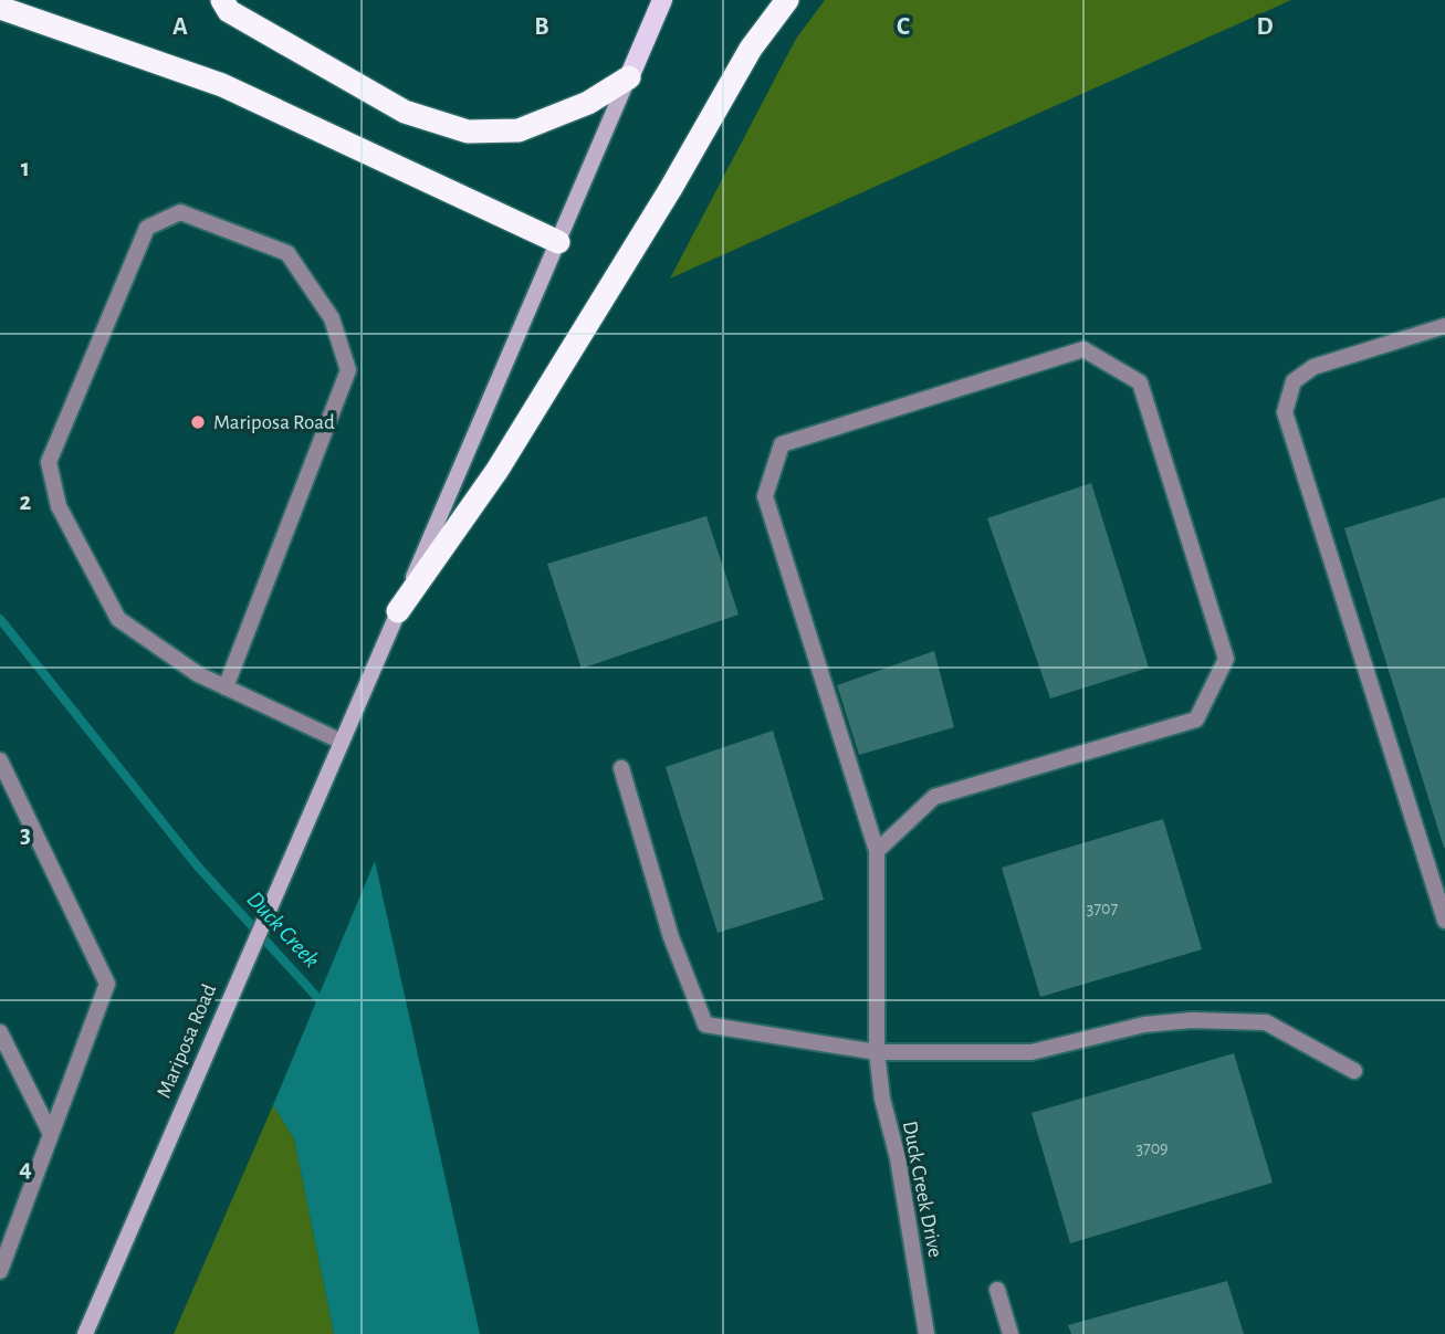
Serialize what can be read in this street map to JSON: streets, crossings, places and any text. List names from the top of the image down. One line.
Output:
{"streets":{"main road":["Mariposa Road"],"street":["Duck Creek Drive"]},"water":["Duck Creek"],"places":["Mariposa Road"],"house_numbers":["3707","3709"],"grid":{"columns":["A","B","C","D"],"rows":["1","2","3","4"]}}
